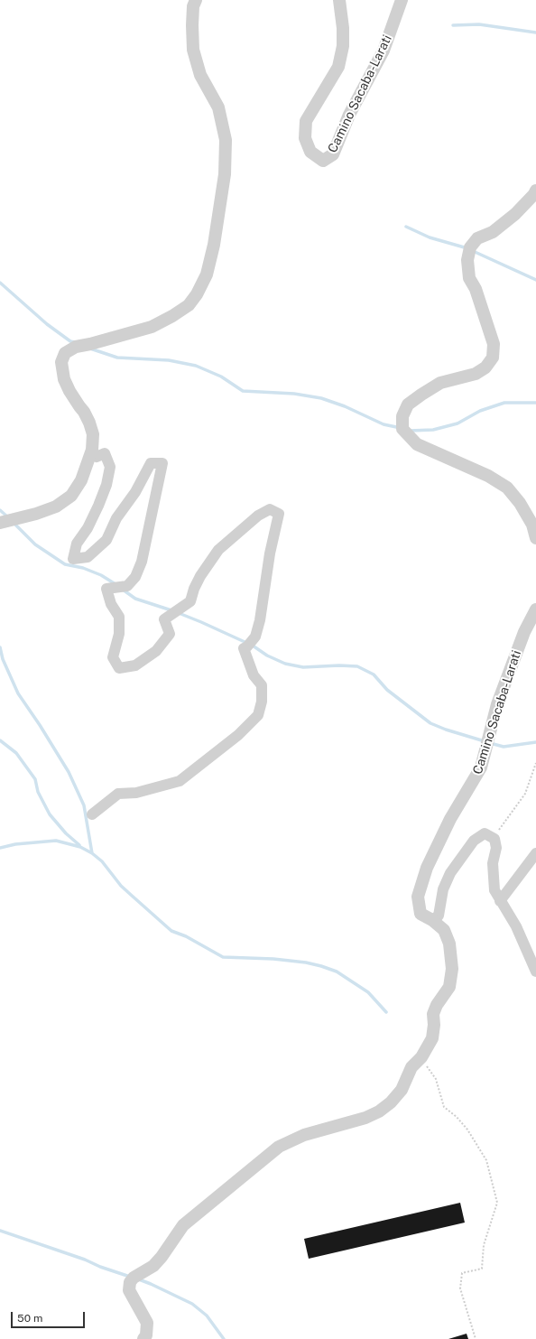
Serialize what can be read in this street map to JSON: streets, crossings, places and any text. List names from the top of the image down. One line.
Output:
{"streets":{"street":["Camino Sacaba-Larati"]},"scale_bar":"50 m"}
